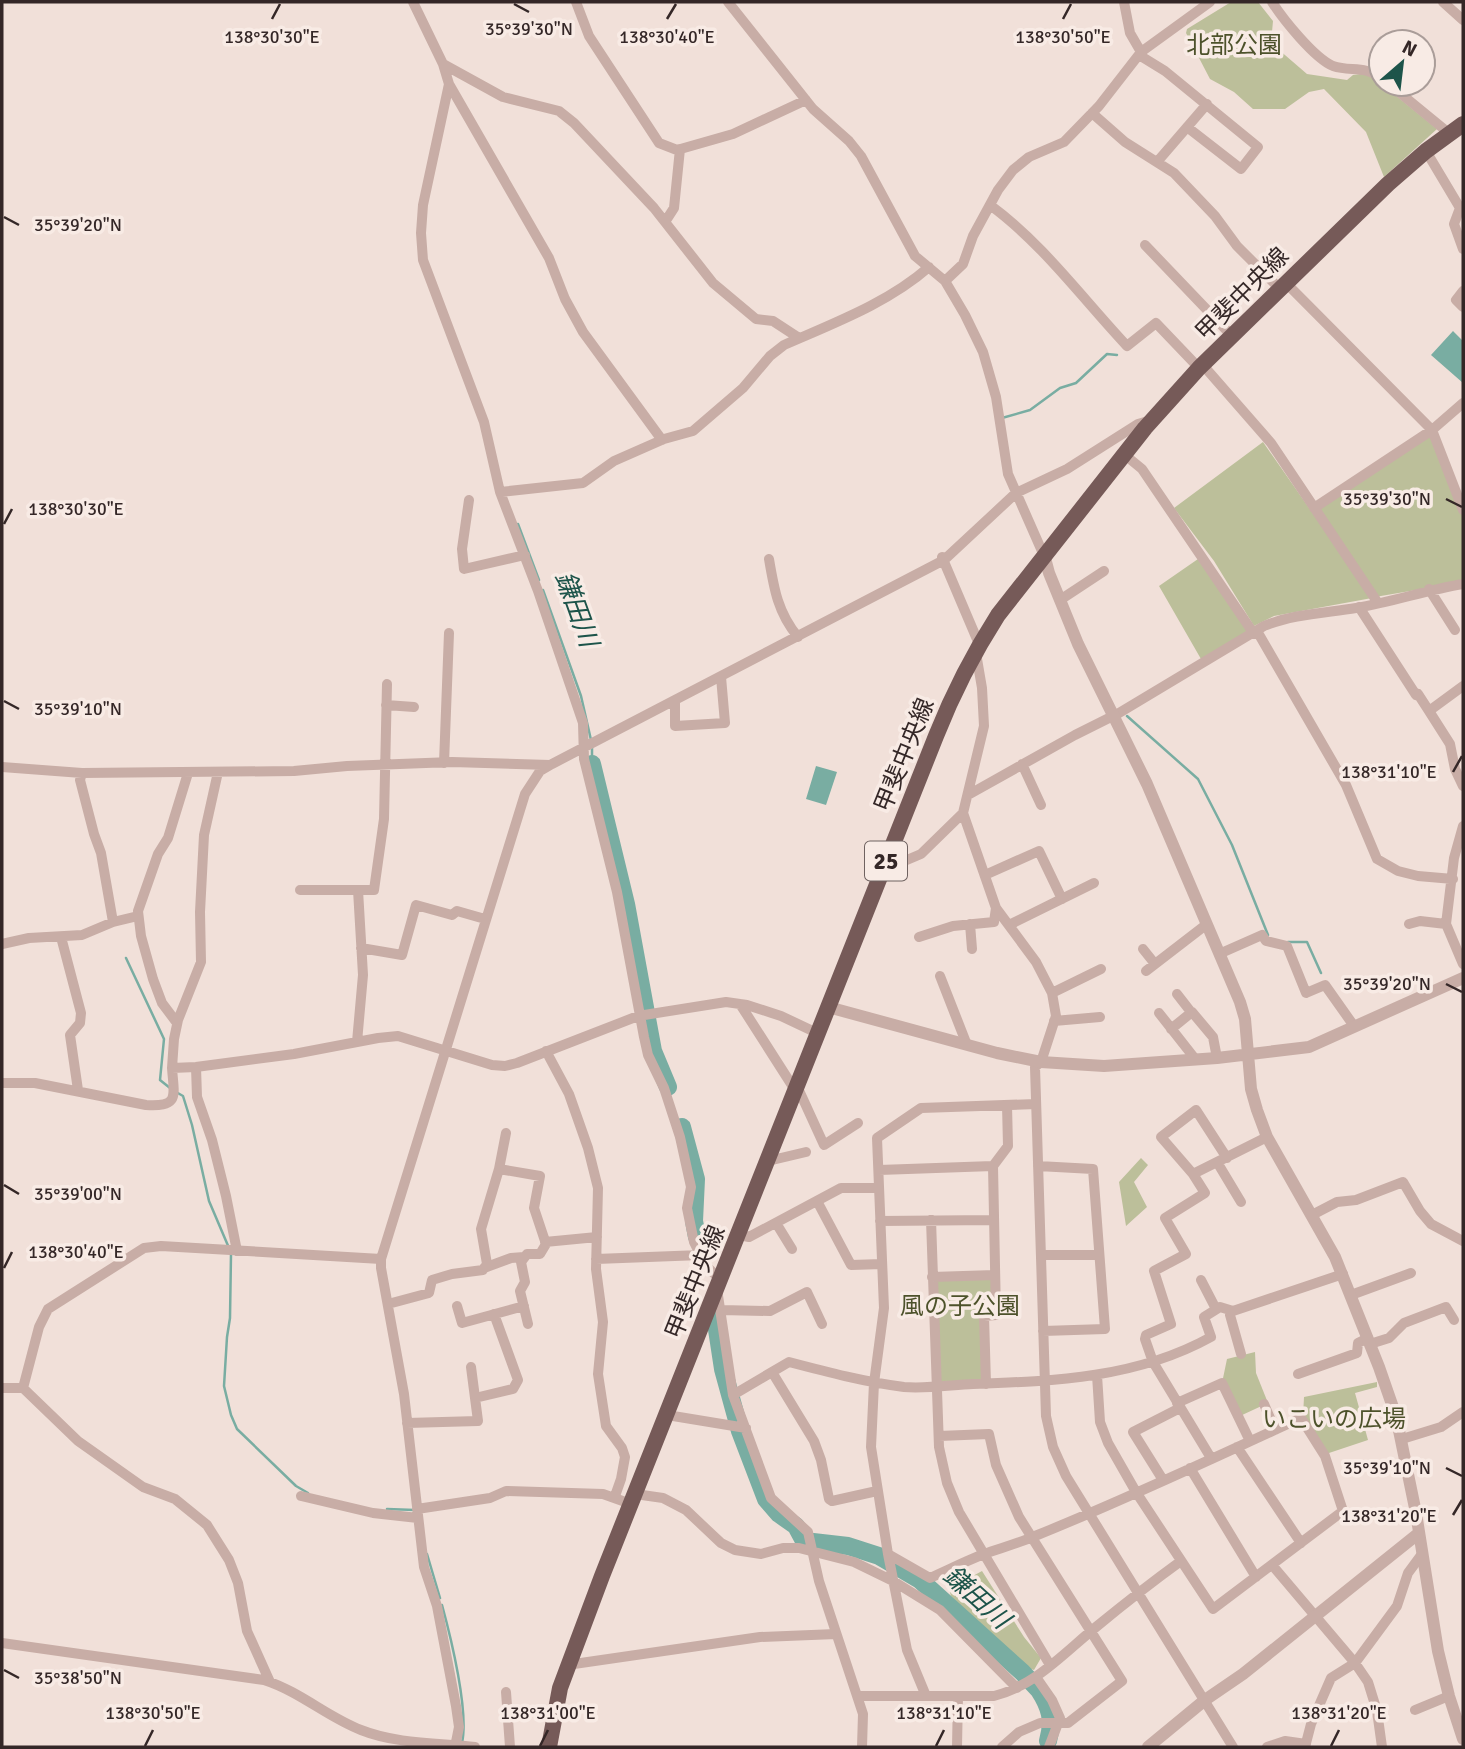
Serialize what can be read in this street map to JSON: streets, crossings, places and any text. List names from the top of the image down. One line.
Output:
{"streets":{"main road":["甲斐中央線","25"]},"water":["鎌田川"],"parks":["北部公園","風の子公園","いこいの広場"],"north":"top right","coordinates":["35°39'30\"N","138°30'30\"E","138°30'40\"E","138°30'50\"E","35°39'20\"N","35°39'10\"N","138°31'10\"E","35°39'00\"N","138°31'20\"E","35°38'50\"N","138°31'00\"E"]}
